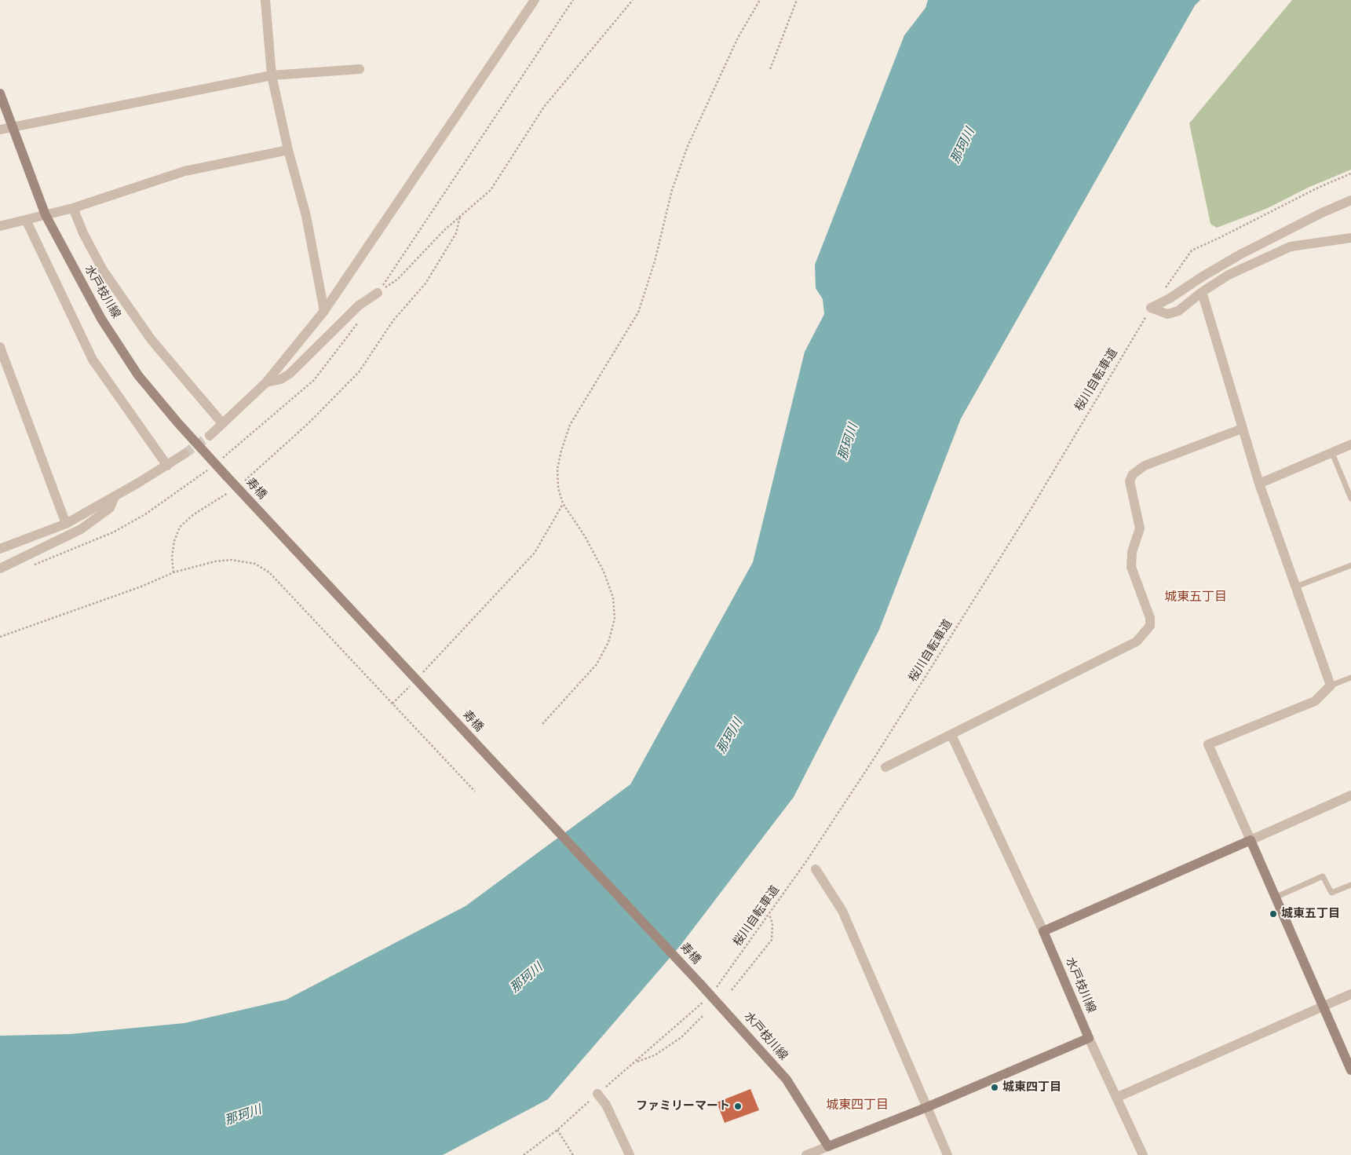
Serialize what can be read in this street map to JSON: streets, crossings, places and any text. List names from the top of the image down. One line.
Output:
{"streets":{"main road":["水戸枝川線","寿橋"],"path":["桜川自転車道"]},"crossings":[["水戸枝川線","桜川自転車道"],["水戸枝川線","寿橋"]],"districts":["城東五丁目","城東四丁目"],"water":["那珂川"],"places":["城東五丁目","城東四丁目","ファミリーマート"]}
